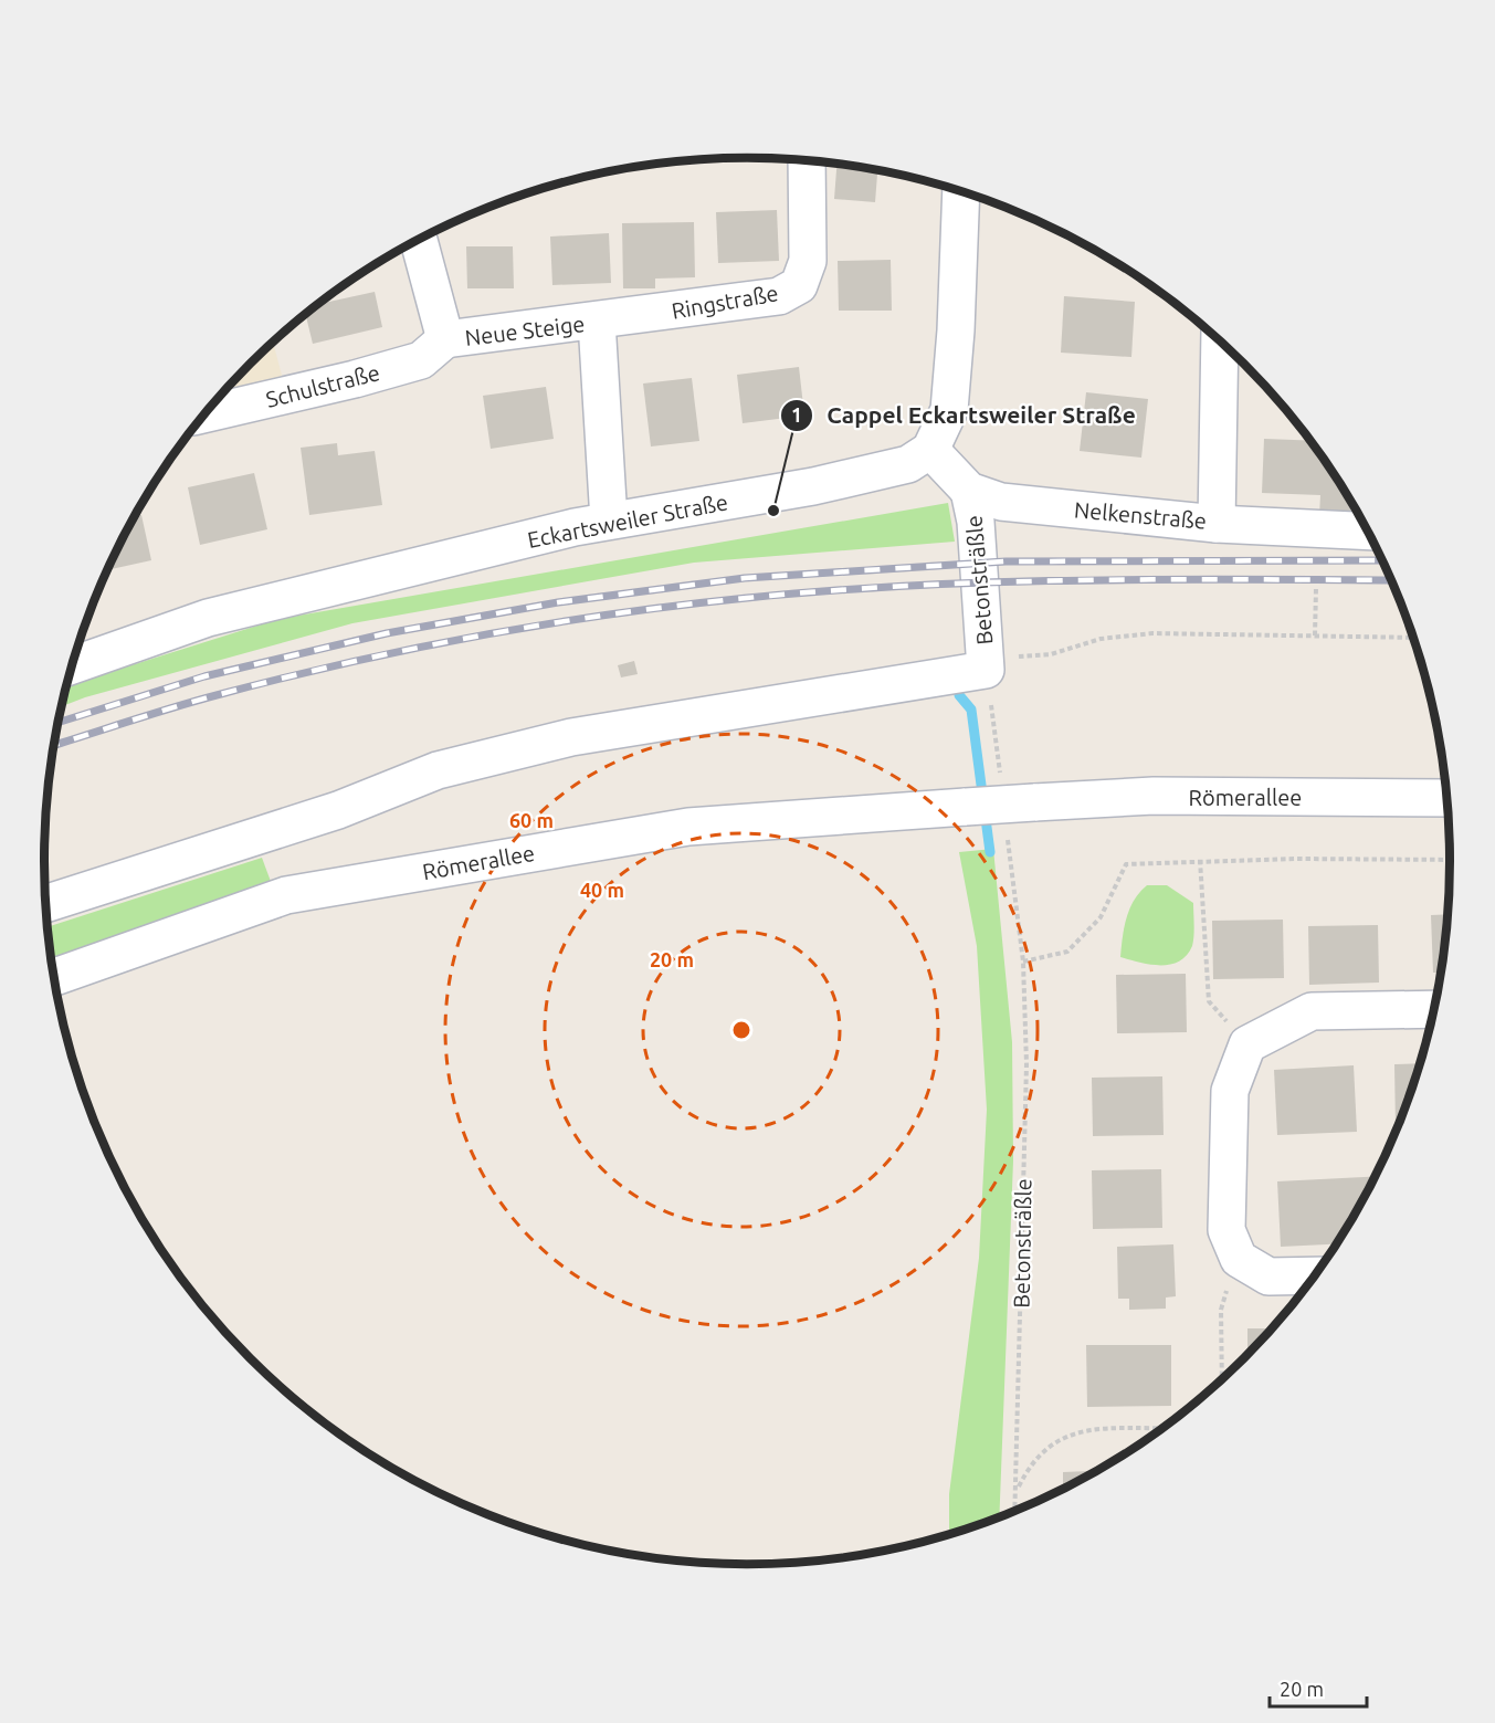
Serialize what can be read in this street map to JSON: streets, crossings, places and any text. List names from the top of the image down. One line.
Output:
{"streets":{"street":["Ringstraße","Neue Steige","Schulstraße","Nelkenstraße","Eckartsweiler Straße","Betonsträßle","Römerallee"]},"crossings":[["Ringstraße","Neue Steige"],["Neue Steige","Schulstraße"],["Neue Steige","Eckartsweiler Straße"],["Nelkenstraße","Eckartsweiler Straße"],["Nelkenstraße","Betonsträßle"]],"places":["Cappel Eckartsweiler Straße"],"scale_bar":"20 m","rings":["60 m","40 m","20 m"]}
